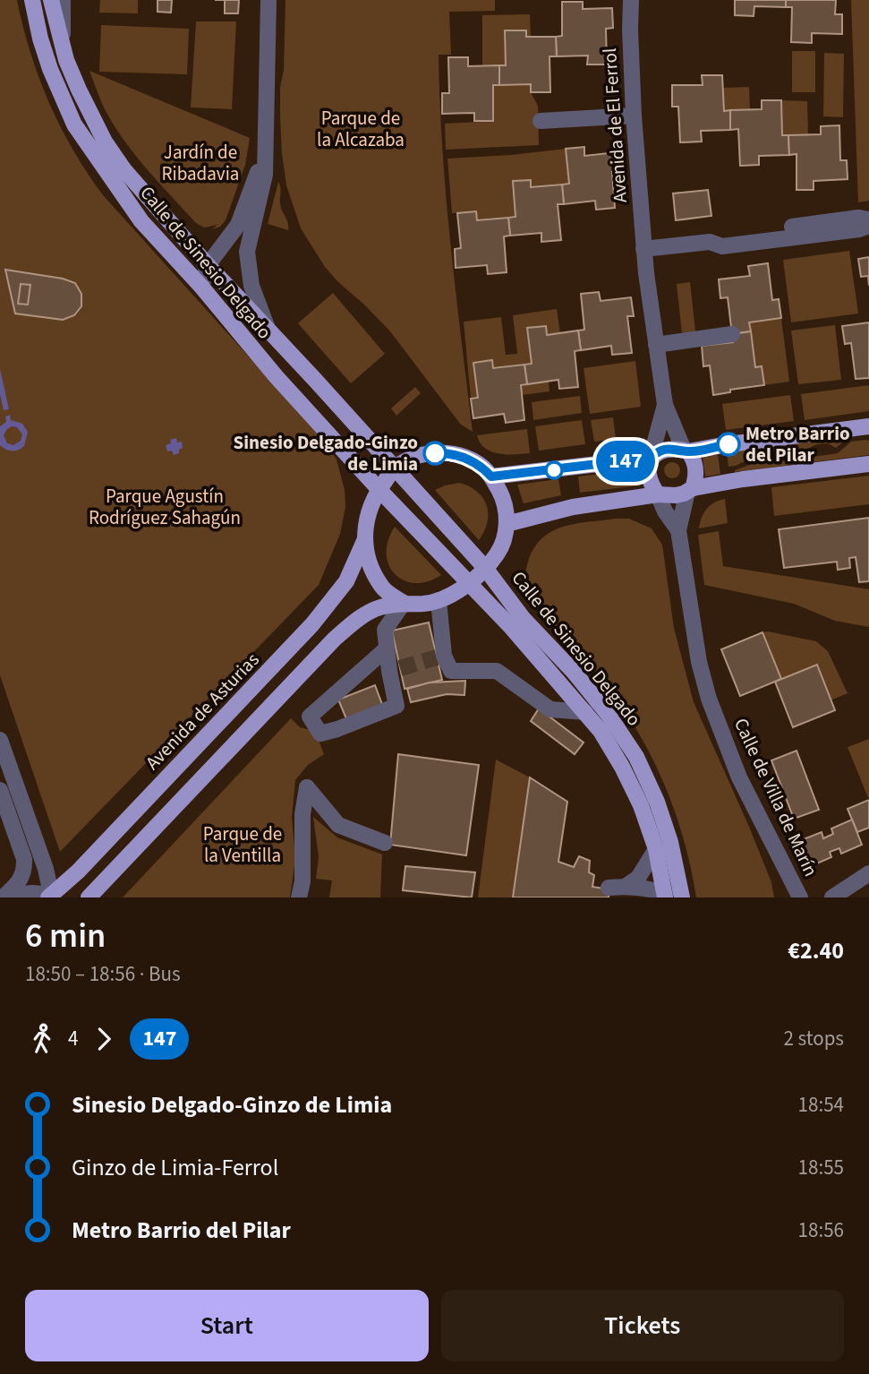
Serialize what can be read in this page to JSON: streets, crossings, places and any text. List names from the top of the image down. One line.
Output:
{"streets":{"main road":["Calle de Sinesio Delgado","Avenida de Asturias"],"street":["Avenida de El Ferrol","Calle de Villa de Marín"]},"crossings":[["Avenida de El Ferrol","Calle de Villa de Marín"]],"parks":["Parque de la Alcazaba","Jardín de Ribadavia","Parque Agustín Rodríguez Sahagún","Parque de la Ventilla"],"places":["Metro Barrio del Pilar","Sinesio Delgado-Ginzo de Limia"],"lines":["bus line 147"],"page":{"on_map":"147","heading":["6 min","18:50 – 18:56 · Bus","€2.40"],"legs":["4","147","2 stops"],"list":[{"name":"Sinesio Delgado-Ginzo de Limia","value":"18:54"},{"name":"Ginzo de Limia-Ferrol","value":"18:55"},{"name":"Metro Barrio del Pilar","value":"18:56"}],"buttons":["Start","Tickets"]}}
